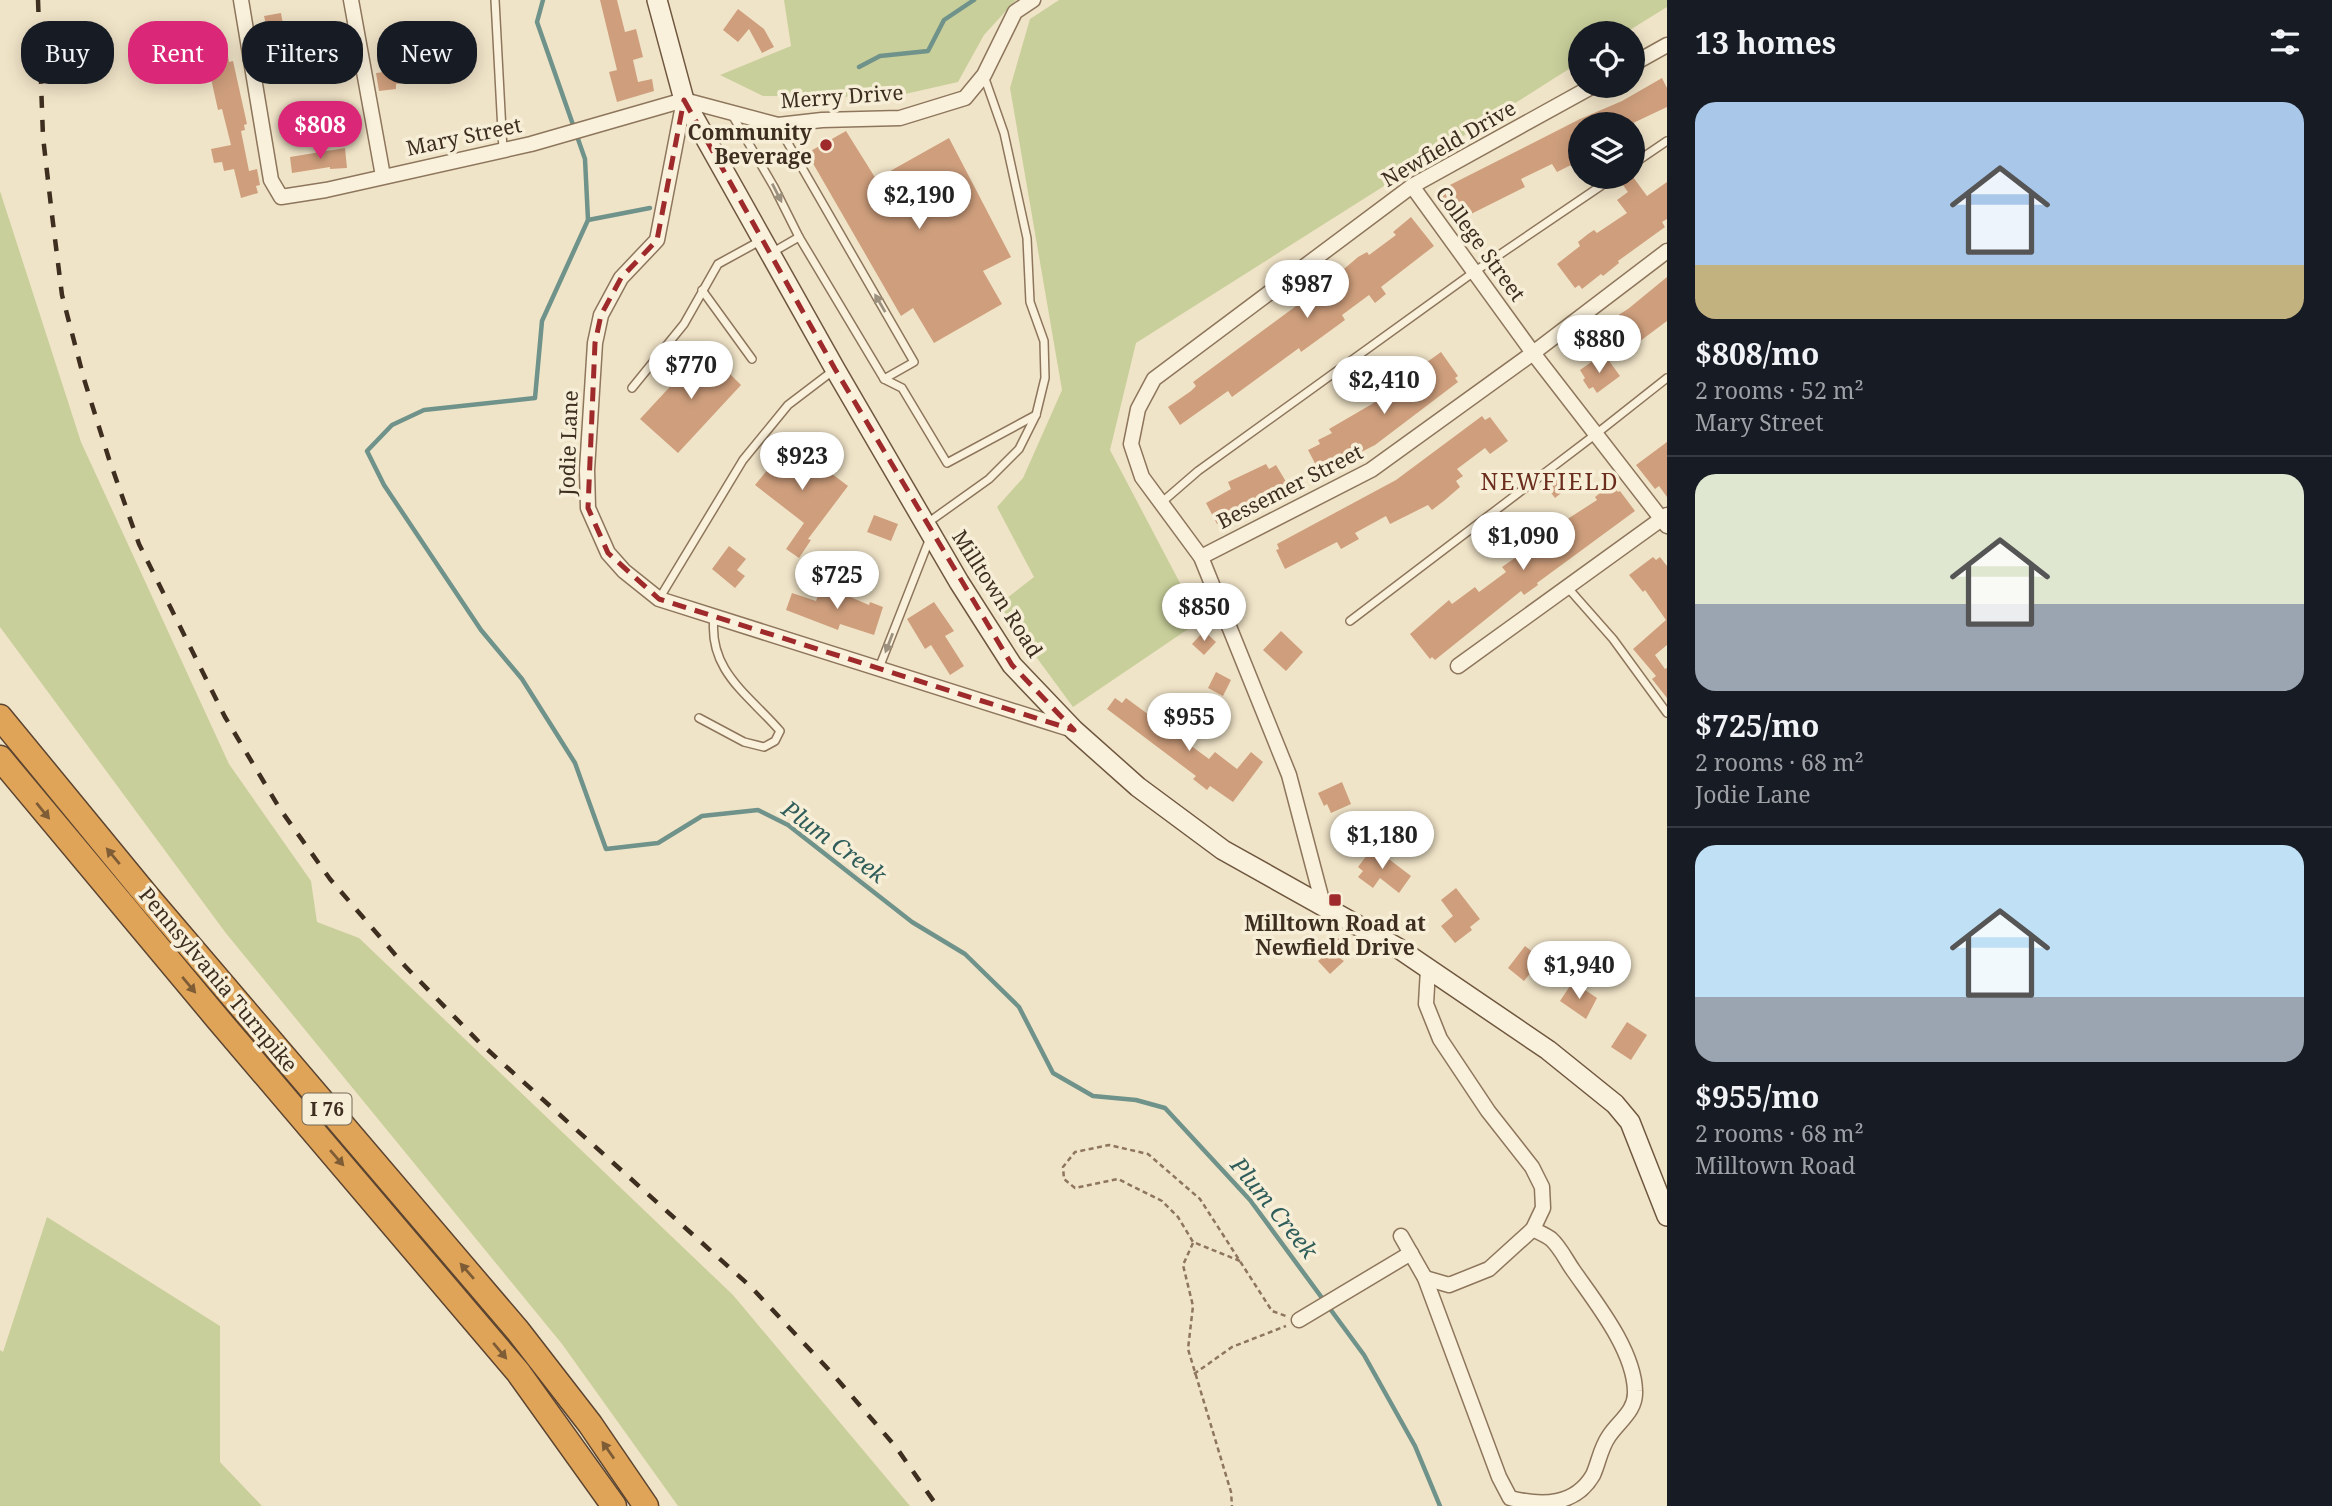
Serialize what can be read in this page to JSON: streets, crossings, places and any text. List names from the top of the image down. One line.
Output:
{"streets":{"highway":["Pennsylvania Turnpike","I 76"],"street":["Merry Drive","Mary Street","Newfield Drive","College Street","Jodie Lane","Bessemer Street","Milltown Road"]},"crossings":[["Merry Drive","Mary Street"],["Merry Drive","Jodie Lane"],["Merry Drive","Milltown Road"],["Mary Street","Jodie Lane"],["Mary Street","Milltown Road"],["Newfield Drive","College Street"],["Newfield Drive","Bessemer Street"],["Newfield Drive","Milltown Road"],["College Street","Bessemer Street"],["Jodie Lane","Milltown Road"]],"districts":["NEWFIELD"],"water":["Plum Creek"],"places":{"other":["Community Beverage"],"transit":["Milltown Road at Newfield Drive"]},"page":{"heading":"13 homes","chip":["Buy","Rent","Filters","New"],"list":[{"name":"$808/mo","note":"2 rooms · 52 m² · Mary Street"},{"name":"$725/mo","note":"2 rooms · 68 m² · Jodie Lane"},{"name":"$955/mo","note":"2 rooms · 68 m² · Milltown Road"}],"price":["$808","$2,190","$987","$880","$770","$2,410","$923","$1,090","$725","$850","$955","$1,180","$1,940"]}}
